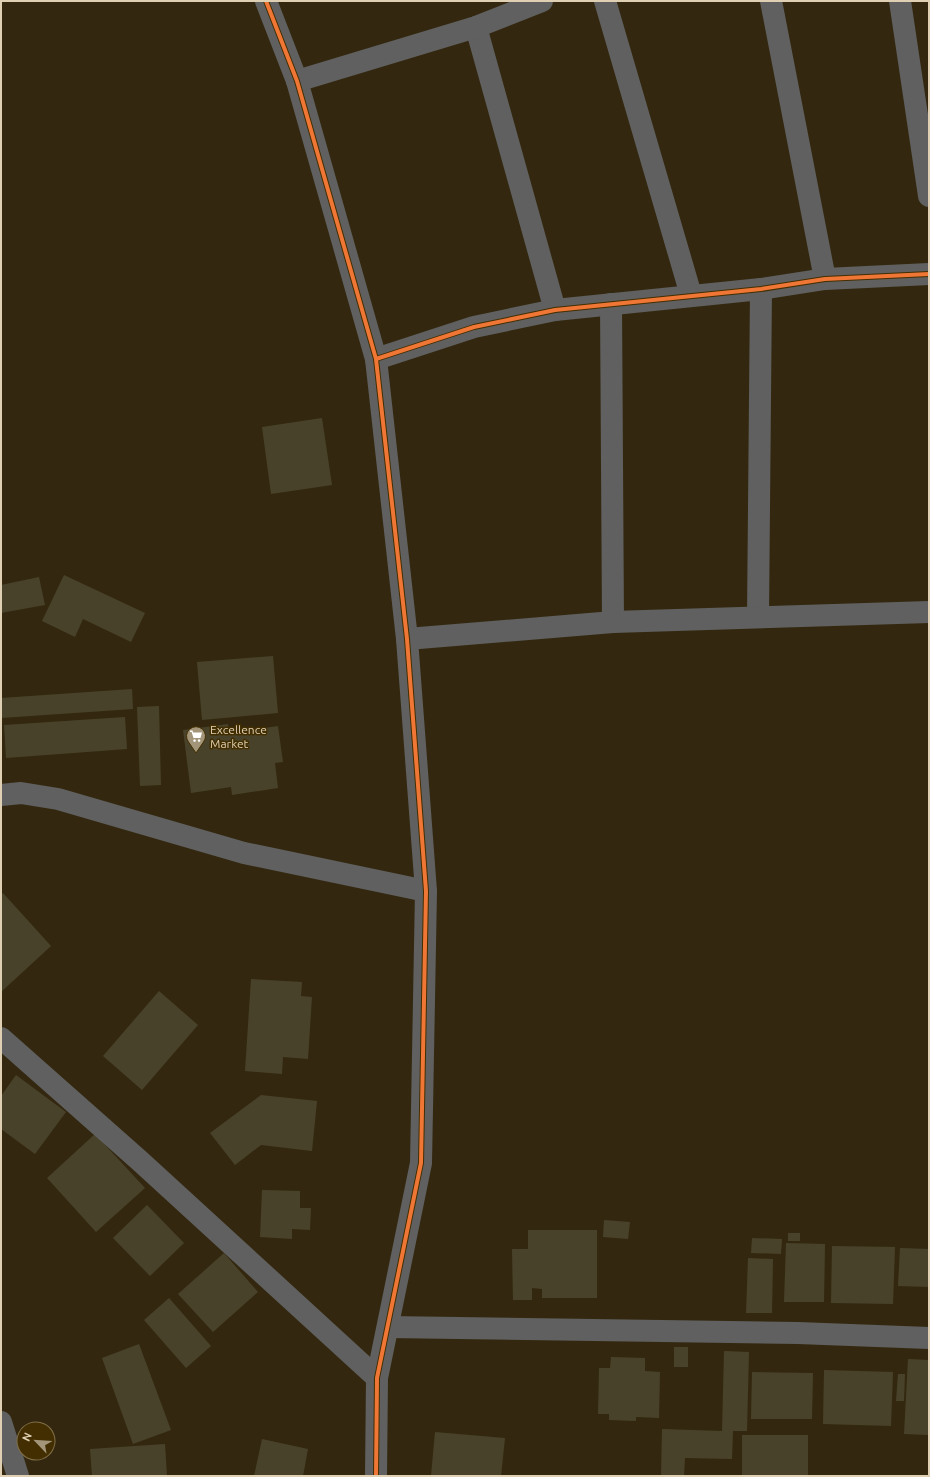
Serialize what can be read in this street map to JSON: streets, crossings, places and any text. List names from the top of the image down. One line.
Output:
{"places":{"supermarket":["Excellence Market"]},"north":"top left"}
